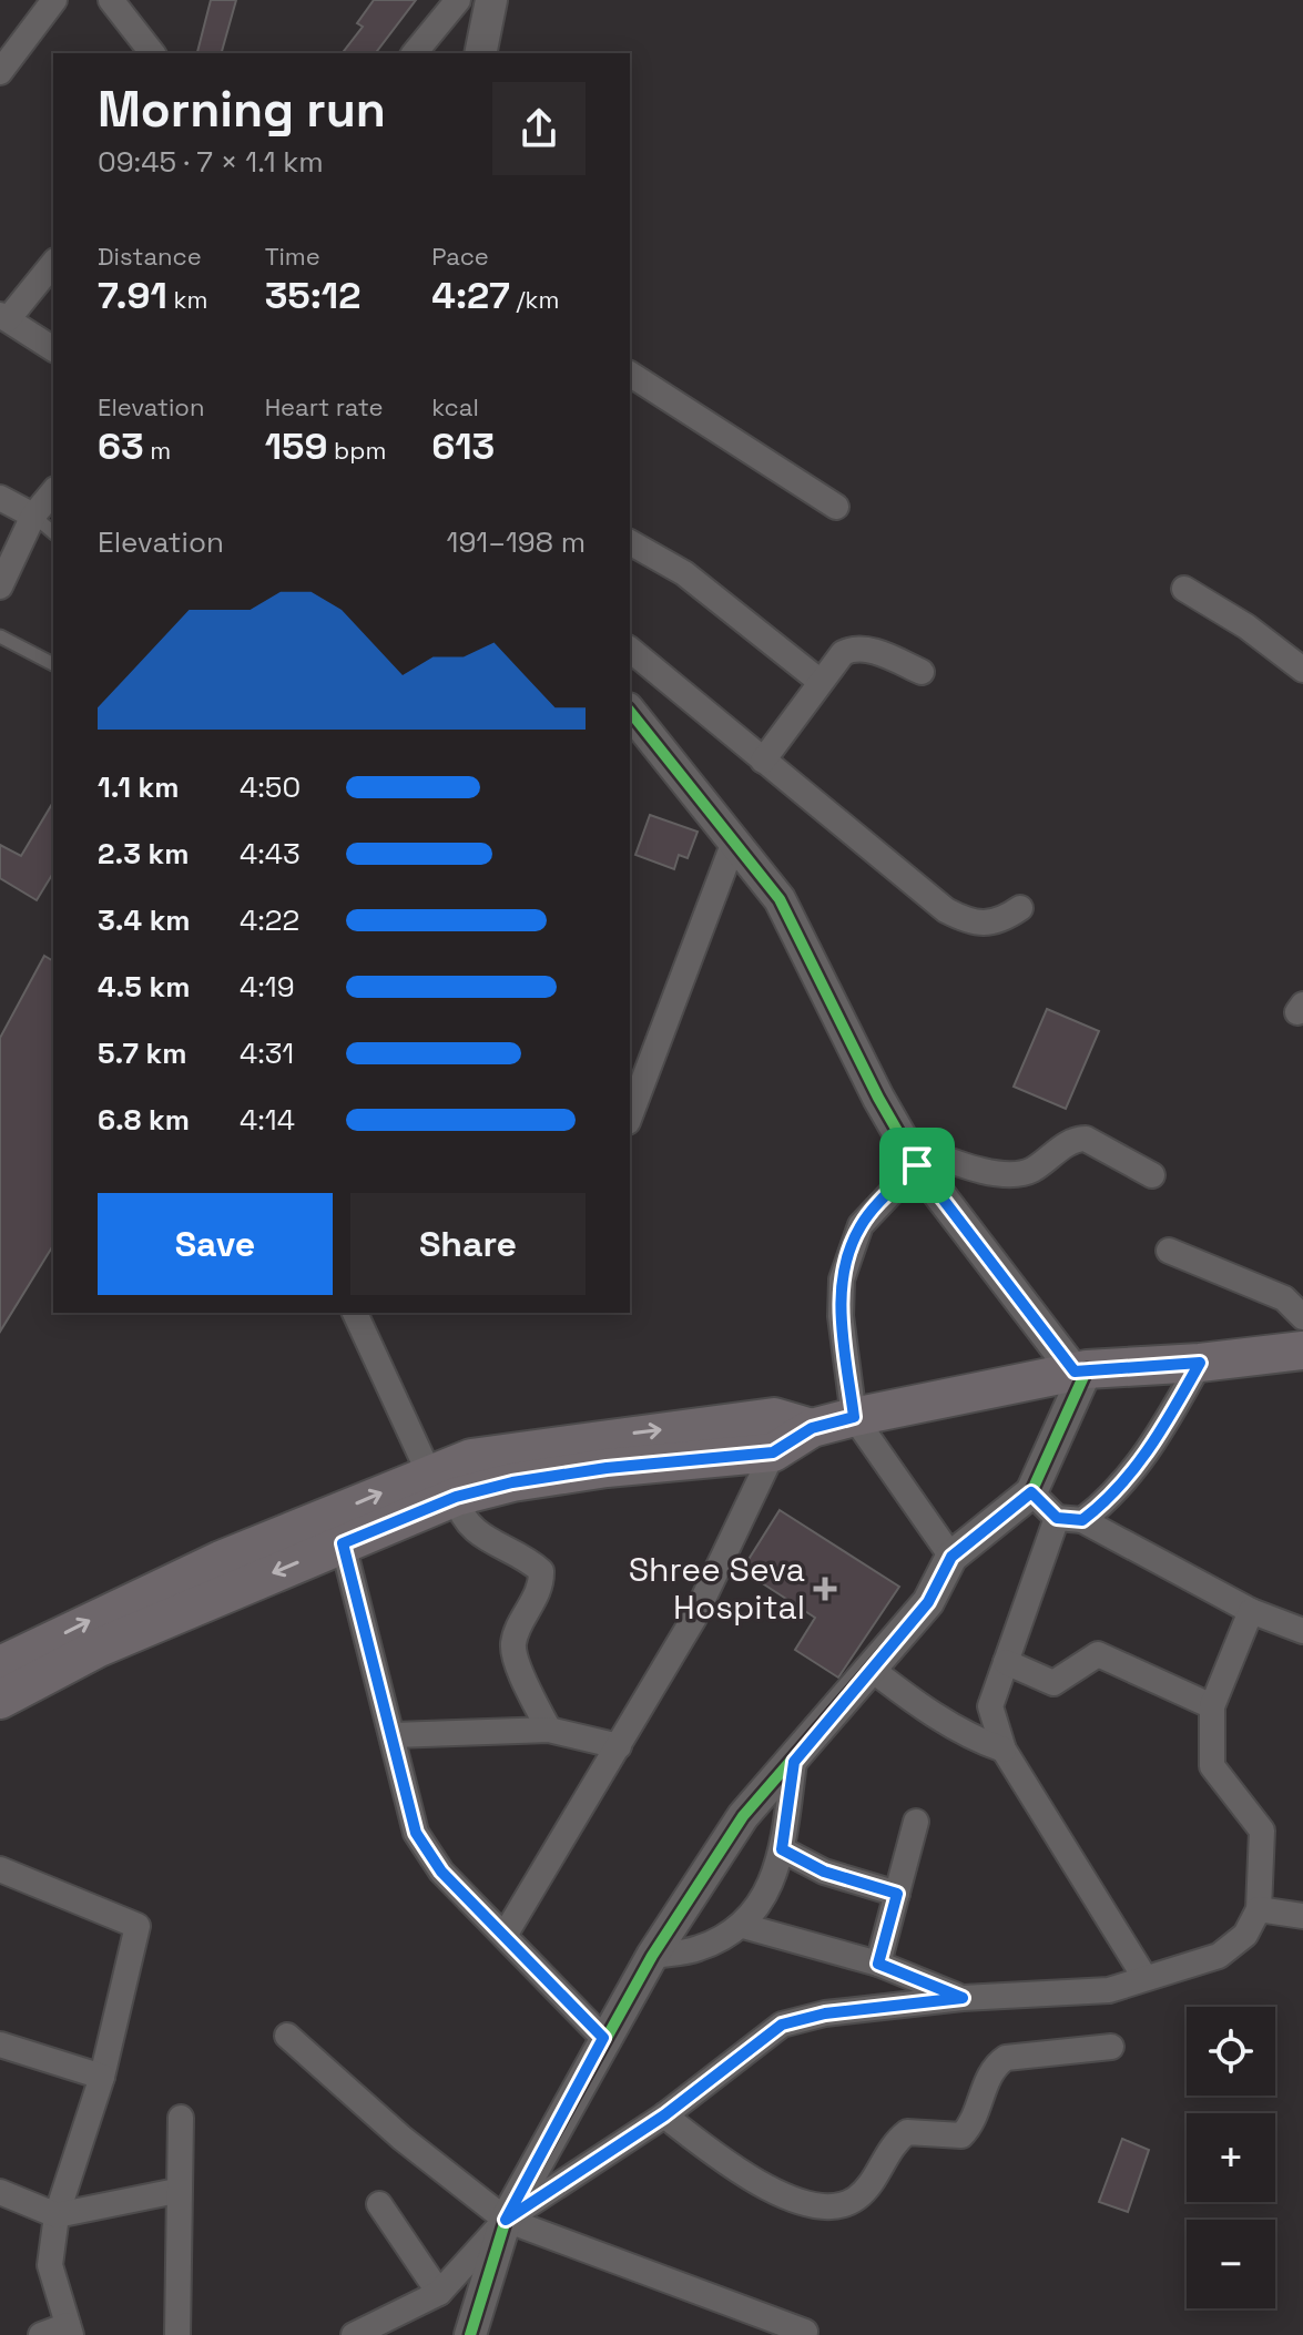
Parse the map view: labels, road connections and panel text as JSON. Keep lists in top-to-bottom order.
{
  "places": {
    "health": ["Shree Seva Hospital"]
  },
  "page": {
    "heading": ["Morning run", "09:45 · 7 × 1.1 km"],
    "stats": [
      ["Distance", "7.91 km"],
      ["Time", "35:12"],
      ["Pace", "4:27 /km"],
      ["Elevation", "63 m"],
      ["Heart rate", "159 bpm"],
      ["kcal", "613"]
    ],
    "chart": ["Elevation", "191–198 m"],
    "list": [
      {
        "name": "1.1 km",
        "note": "4:50"
      },
      {
        "name": "2.3 km",
        "note": "4:43"
      },
      {
        "name": "3.4 km",
        "note": "4:22"
      },
      {
        "name": "4.5 km",
        "note": "4:19"
      },
      {
        "name": "5.7 km",
        "note": "4:31"
      },
      {
        "name": "6.8 km",
        "note": "4:14"
      }
    ],
    "buttons": ["Save", "Share"],
    "map_buttons": ["+", "−"]
  }
}
